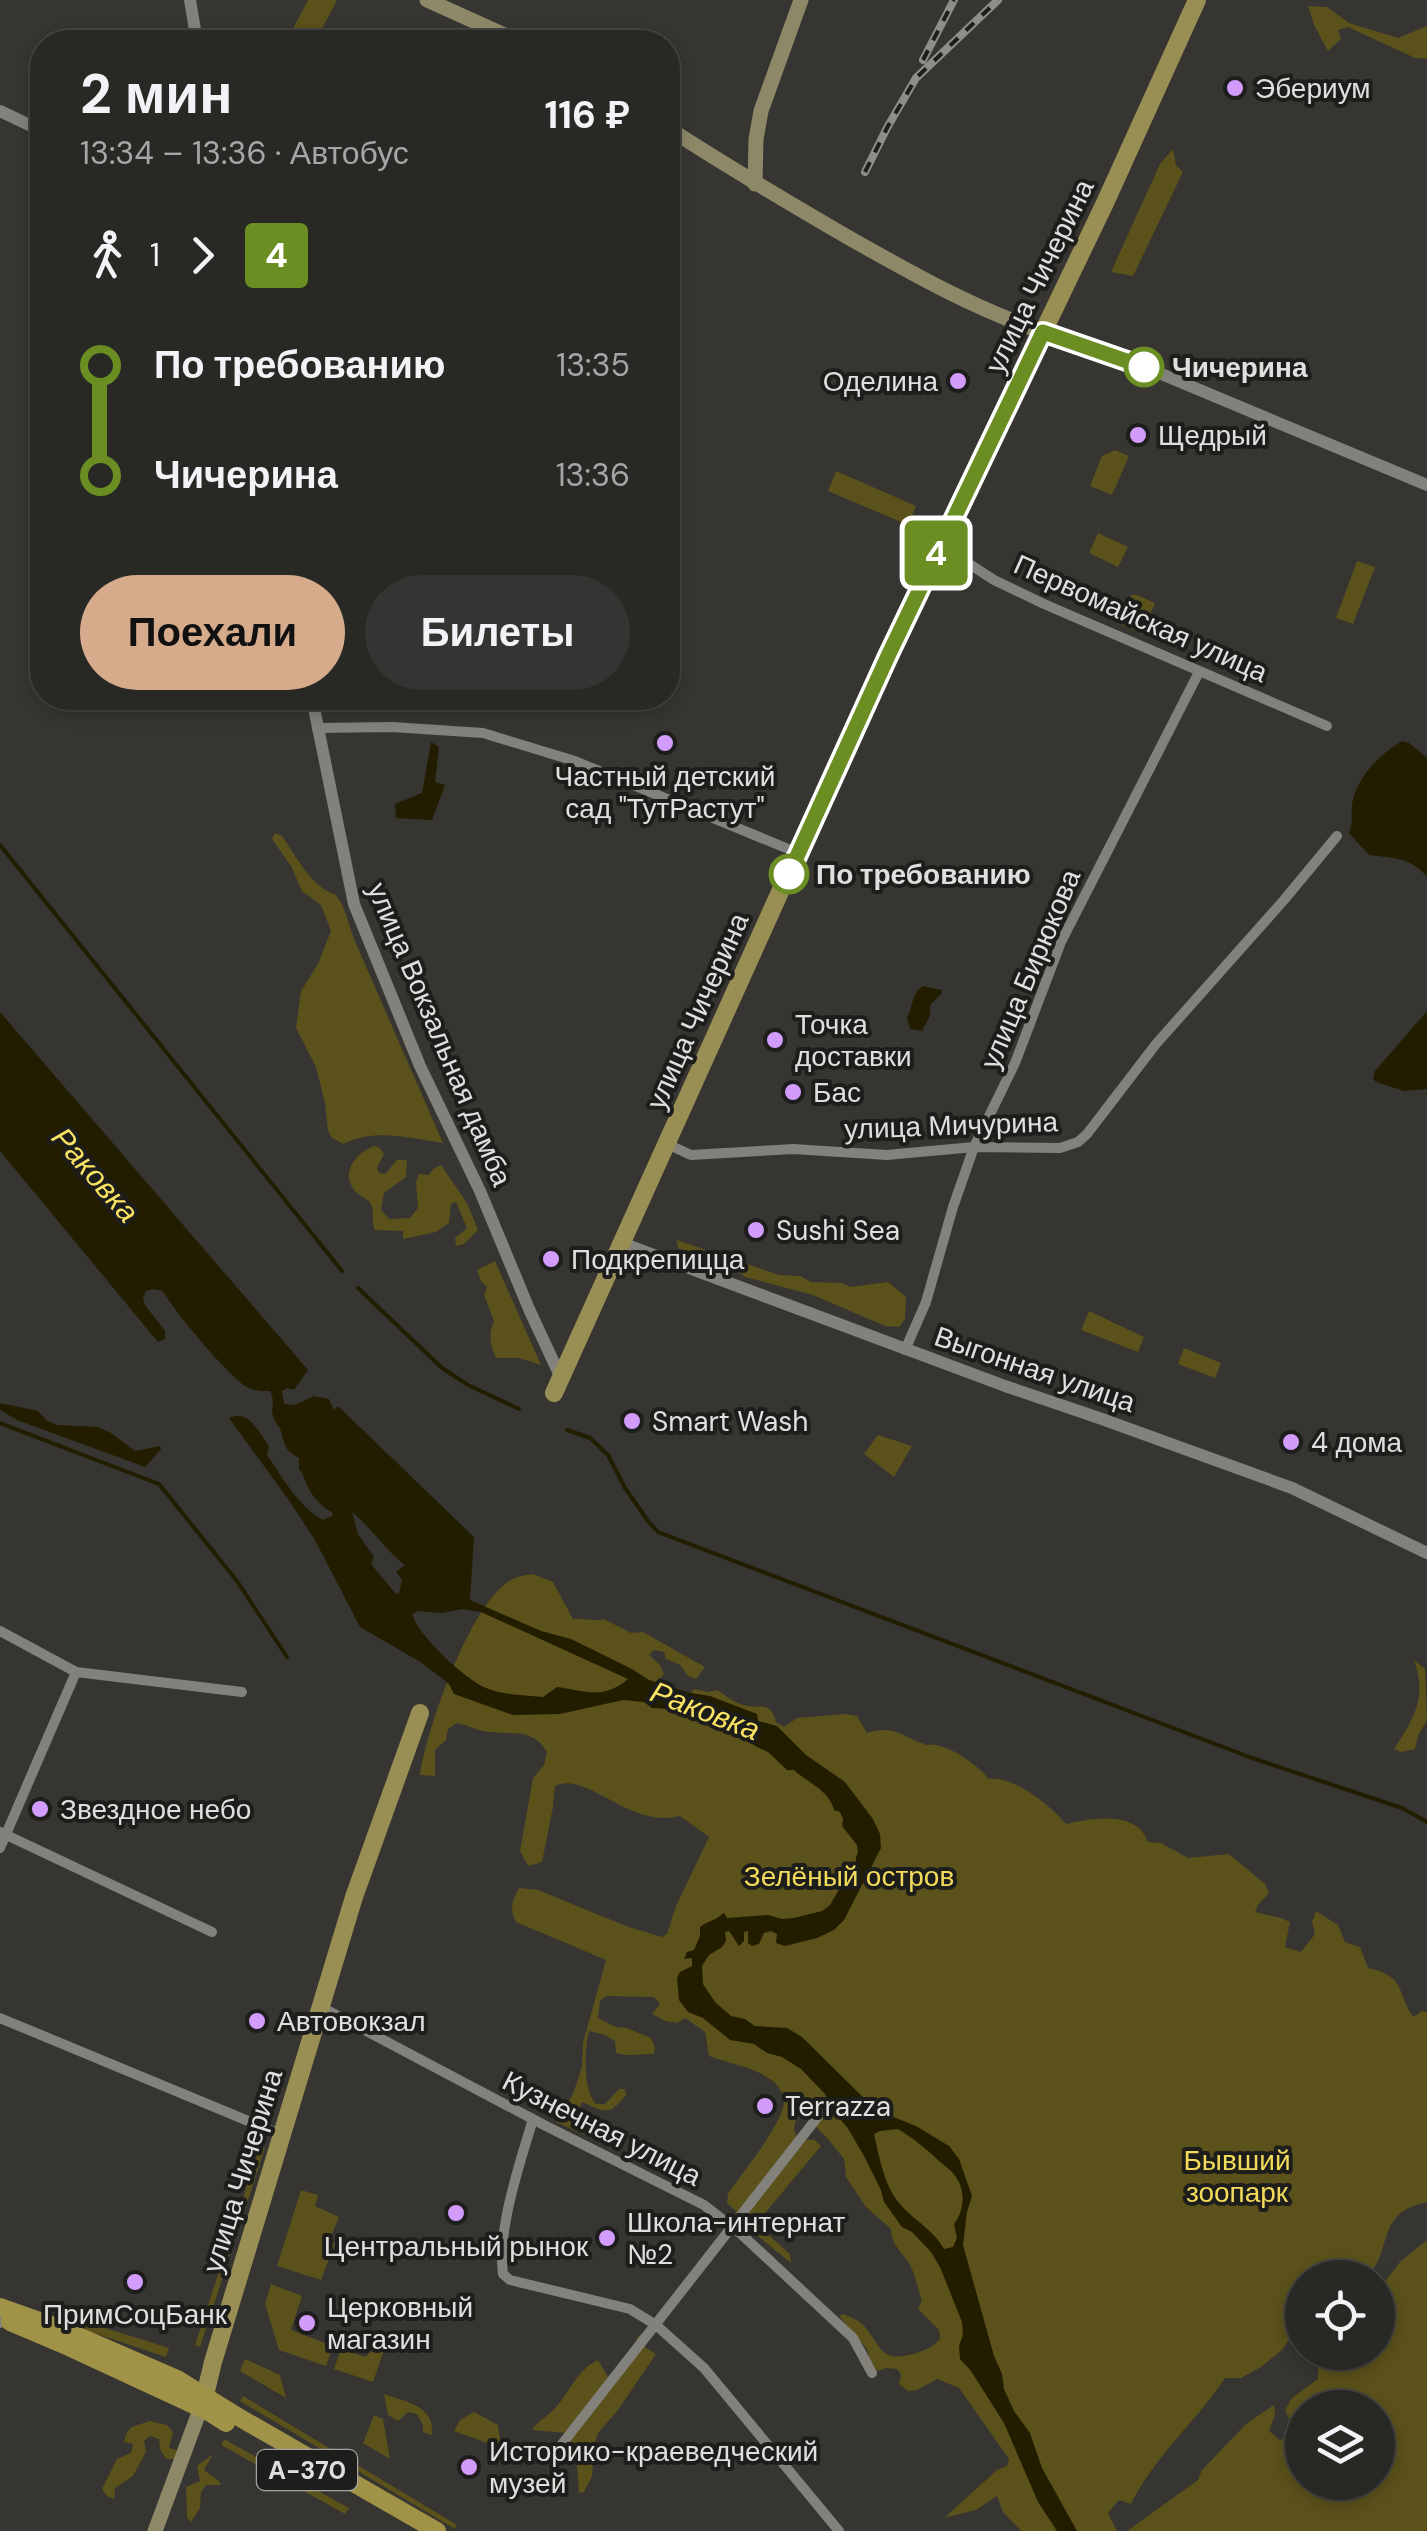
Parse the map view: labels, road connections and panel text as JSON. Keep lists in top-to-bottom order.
{
  "streets": {
    "highway": ["А-370"],
    "main road": ["улица Чичерина"],
    "street": [
      "Первомайская улица",
      "улица Бирюкова",
      "улица Вокзальная дамба",
      "улица Мичурина",
      "Выгонная улица",
      "Кузнечная улица"
    ]
  },
  "crossings": [
    ["улица Чичерина", "Первомайская улица"],
    ["улица Чичерина", "улица Вокзальная дамба"],
    ["улица Чичерина", "улица Мичурина"],
    ["улица Чичерина", "Выгонная улица"],
    ["улица Чичерина", "Кузнечная улица"],
    ["улица Чичерина", "А-370"],
    ["Первомайская улица", "улица Бирюкова"],
    ["улица Бирюкова", "улица Мичурина"],
    ["улица Бирюкова", "Выгонная улица"]
  ],
  "water": ["Раковка"],
  "parks": ["Зелёный остров", "Бывший зоопарк"],
  "places": [
    "Эбериум",
    "Чичерина",
    "Оделина",
    "Щедрый",
    "Частный детский сад \"ТутРастут\"",
    "По требованию",
    "Точка доставки",
    "Бас",
    "Sushi Sea",
    "Подкрепицца",
    "Smart Wash",
    "4 дома",
    "Звездное небо",
    "Автовокзал",
    "Terrazza",
    "Центральный рынок",
    "Школа-интернат №2",
    "ПримСоцБанк",
    "Церковный магазин",
    "Историко-краеведческий музей"
  ],
  "lines": ["bus line 4"],
  "page": {
    "on_map": "4",
    "heading": ["2 мин", "13:34 – 13:36 · Автобус", "116 ₽"],
    "legs": ["1", "4"],
    "list": [
      {
        "name": "По требованию",
        "value": "13:35"
      },
      {
        "name": "Чичерина",
        "value": "13:36"
      }
    ],
    "buttons": ["Поехали", "Билеты"]
  }
}
